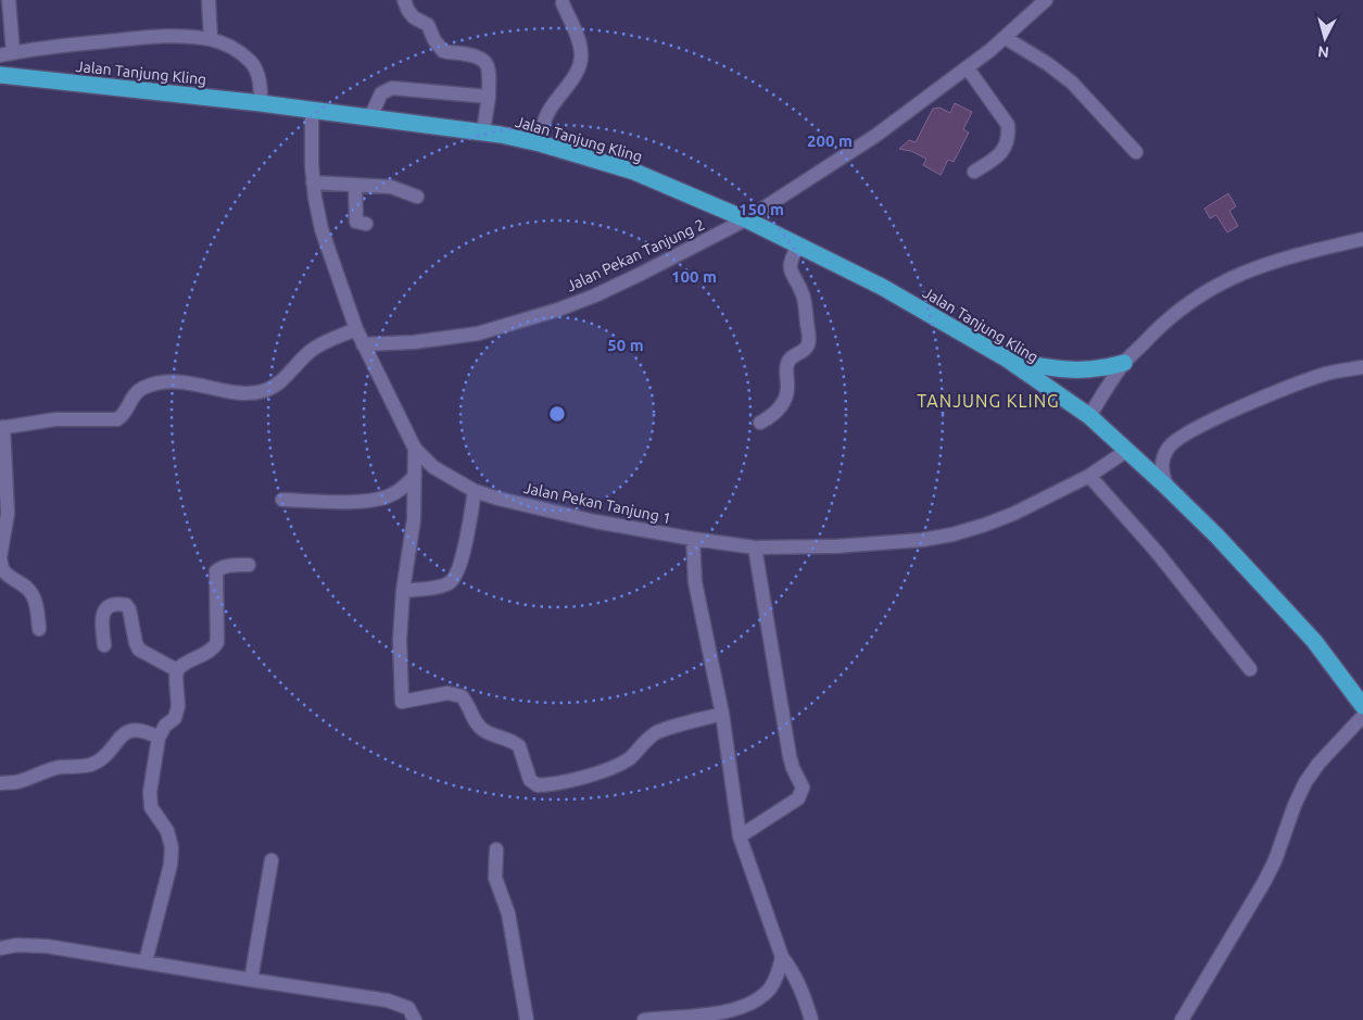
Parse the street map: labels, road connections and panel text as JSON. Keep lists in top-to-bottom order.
{
  "streets": {
    "highway": ["Jalan Tanjung Kling"],
    "street": ["Jalan Pekan Tanjung 2", "Jalan Pekan Tanjung 1"]
  },
  "crossings": [
    ["Jalan Tanjung Kling", "Jalan Pekan Tanjung 2"],
    ["Jalan Tanjung Kling", "Jalan Pekan Tanjung 1"],
    ["Jalan Pekan Tanjung 2", "Jalan Pekan Tanjung 1"]
  ],
  "districts": ["TANJUNG KLING"],
  "north": "bottom",
  "rings": [
    "200 m",
    "150 m",
    "100 m",
    "50 m"
  ]
}
